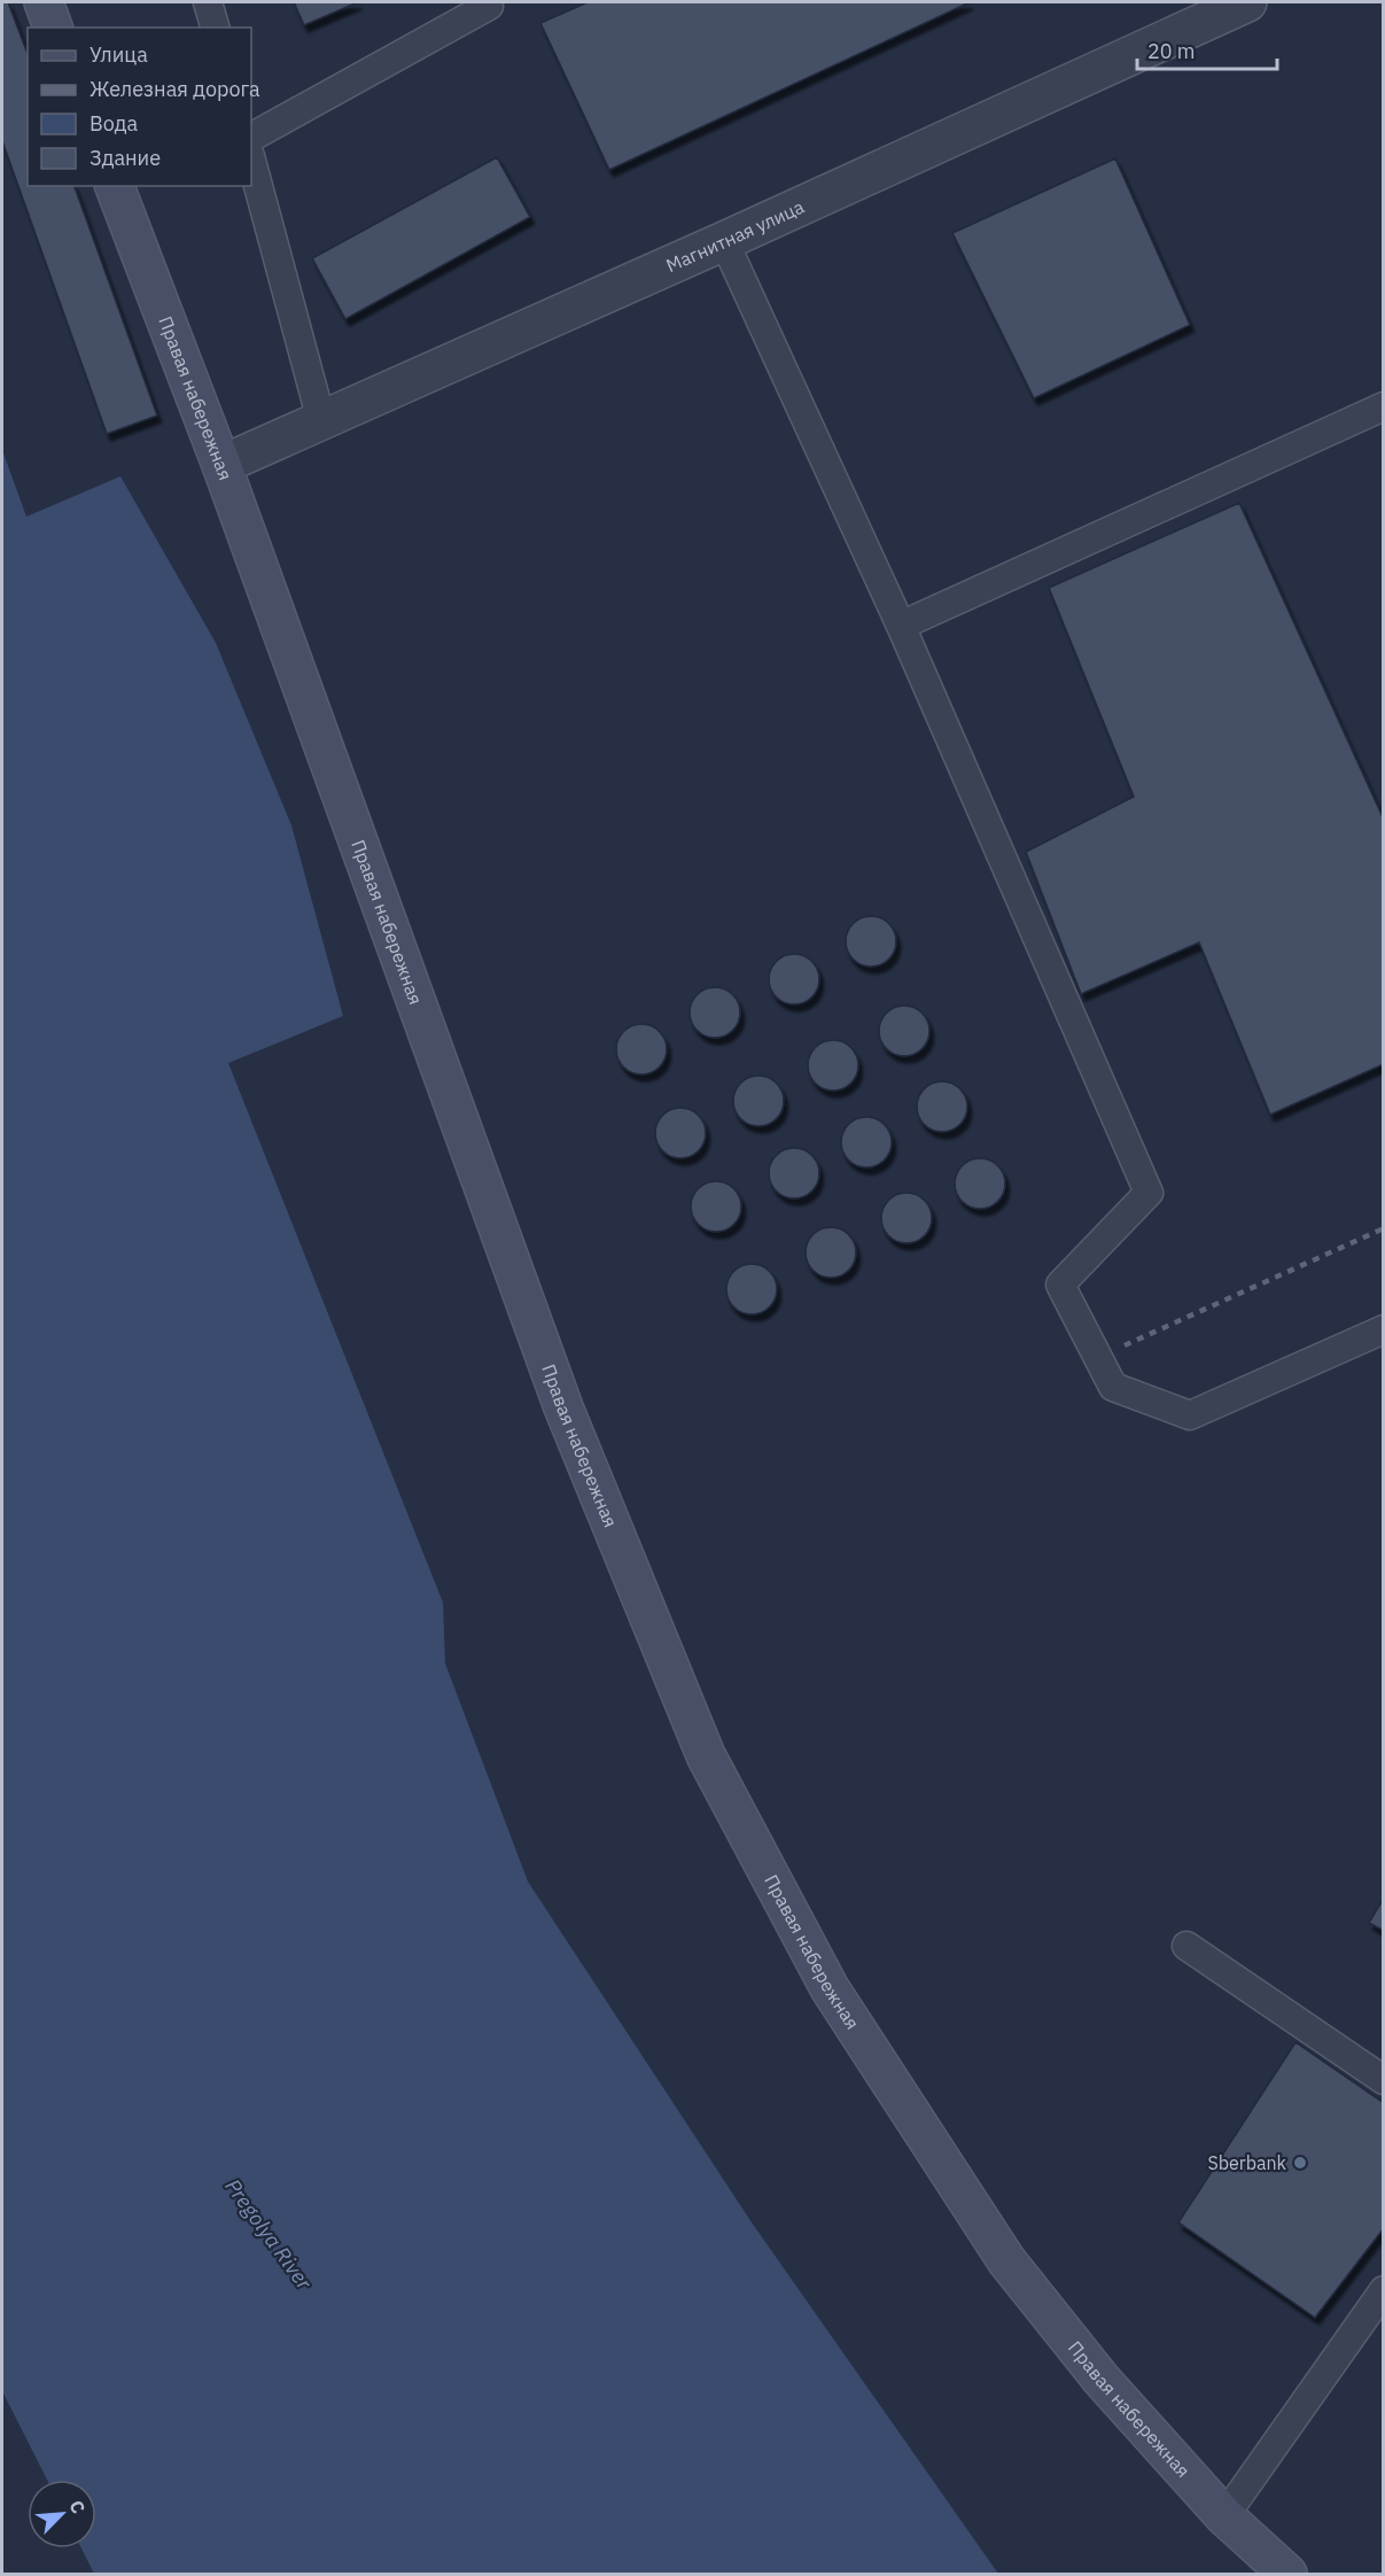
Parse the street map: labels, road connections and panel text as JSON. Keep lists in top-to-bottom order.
{
  "streets": {
    "main road": ["Правая набережная"],
    "street": ["Магнитная улица"]
  },
  "crossings": [
    ["Магнитная улица", "Правая набережная"]
  ],
  "water": ["Pregolya River"],
  "places": ["Sberbank"],
  "legend": [
    "Улица",
    "Железная дорога",
    "Вода",
    "Здание"
  ],
  "scale_bar": "20 m",
  "north": "top right"
}
